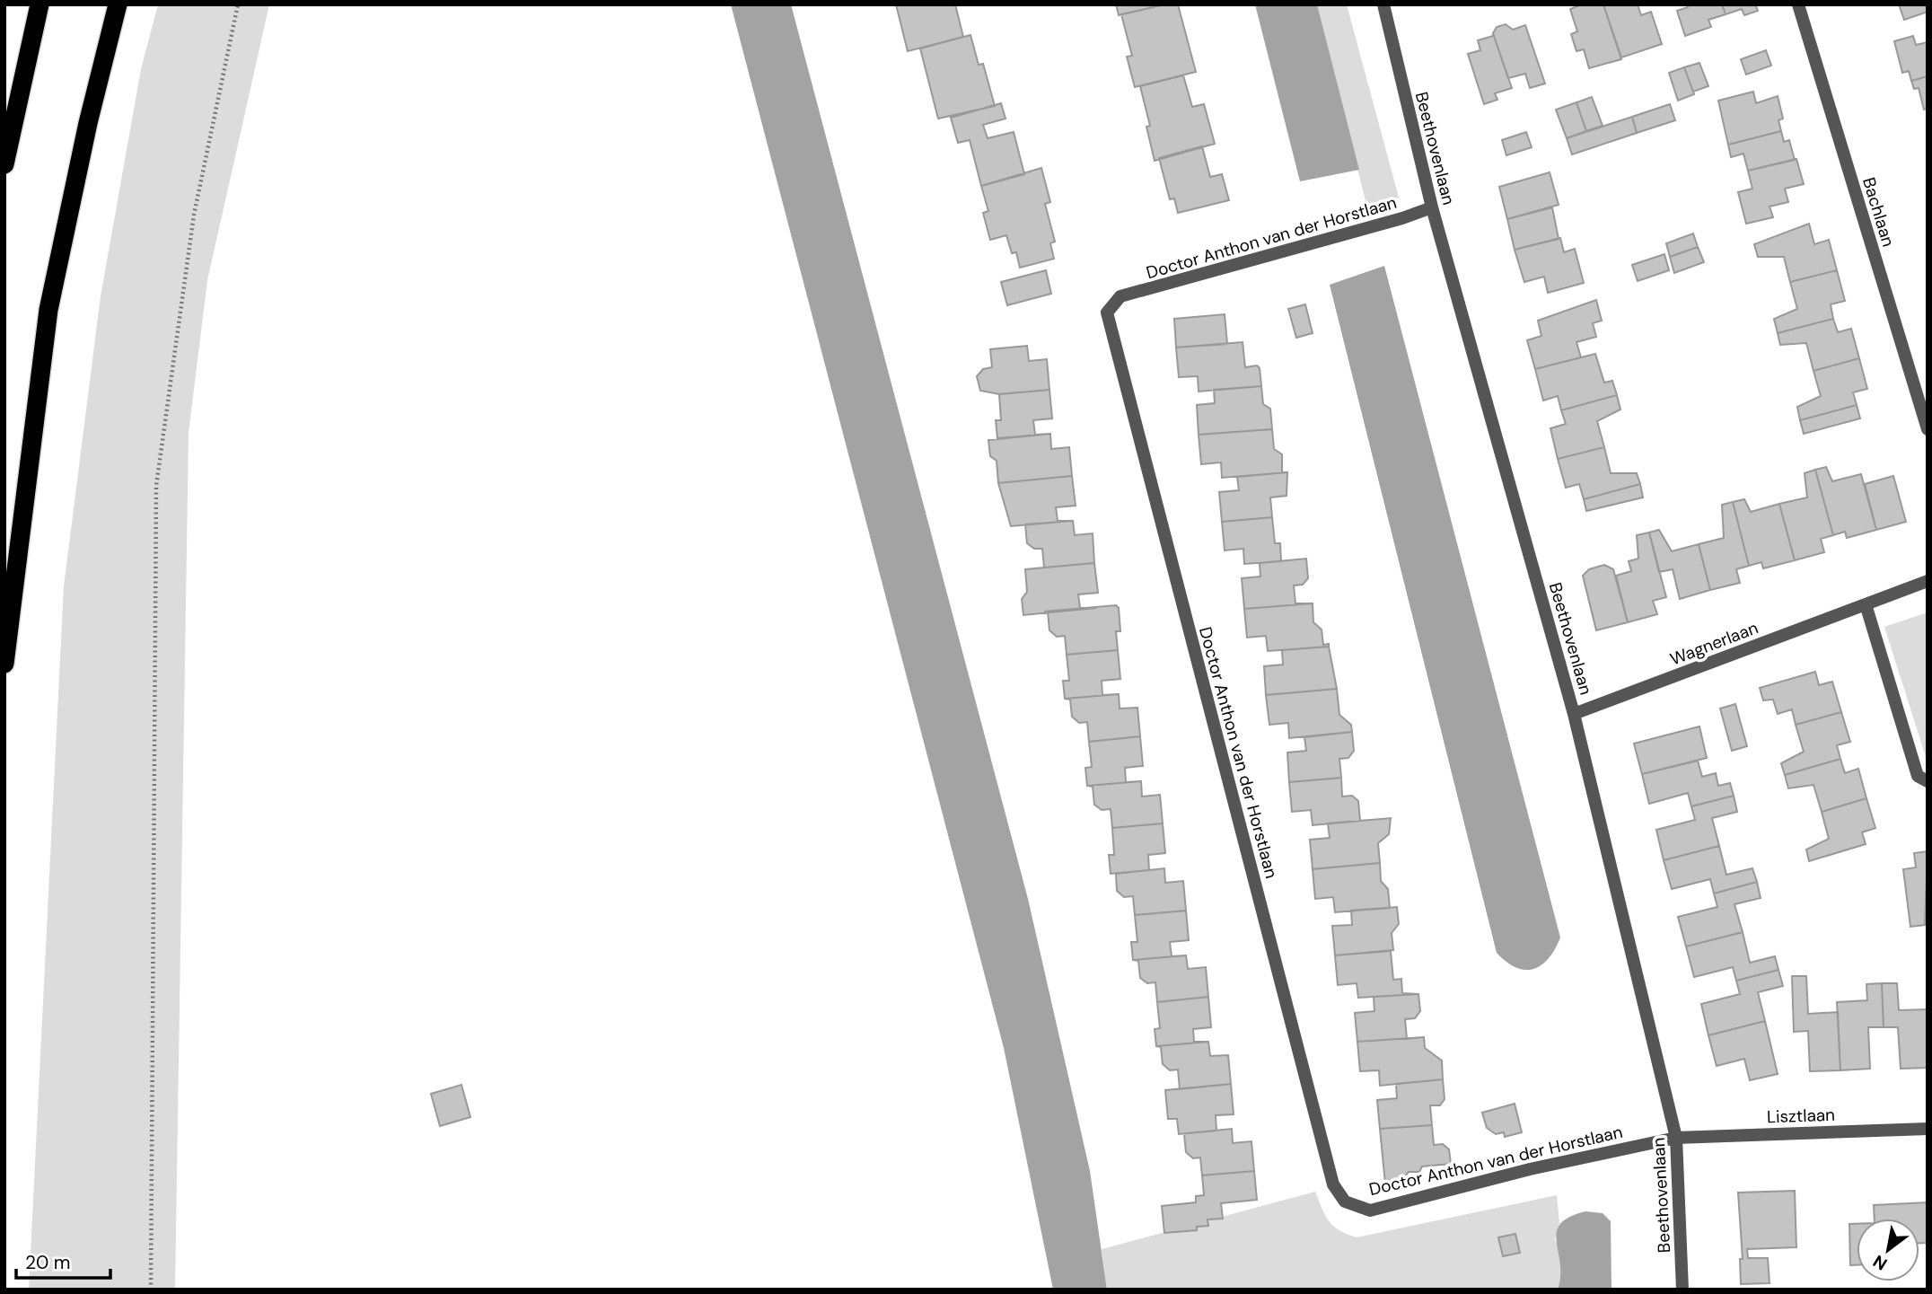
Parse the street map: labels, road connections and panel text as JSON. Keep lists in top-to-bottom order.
{
  "streets": {
    "street": [
      "Beethovenlaan",
      "Bachlaan",
      "Doctor Anthon van der Horstlaan",
      "Wagnerlaan",
      "Lisztlaan"
    ]
  },
  "crossings": [
    ["Beethovenlaan", "Doctor Anthon van der Horstlaan"],
    ["Beethovenlaan", "Wagnerlaan"],
    ["Beethovenlaan", "Lisztlaan"],
    ["Doctor Anthon van der Horstlaan", "Lisztlaan"]
  ],
  "scale_bar": "20 m",
  "north": "bottom left"
}
